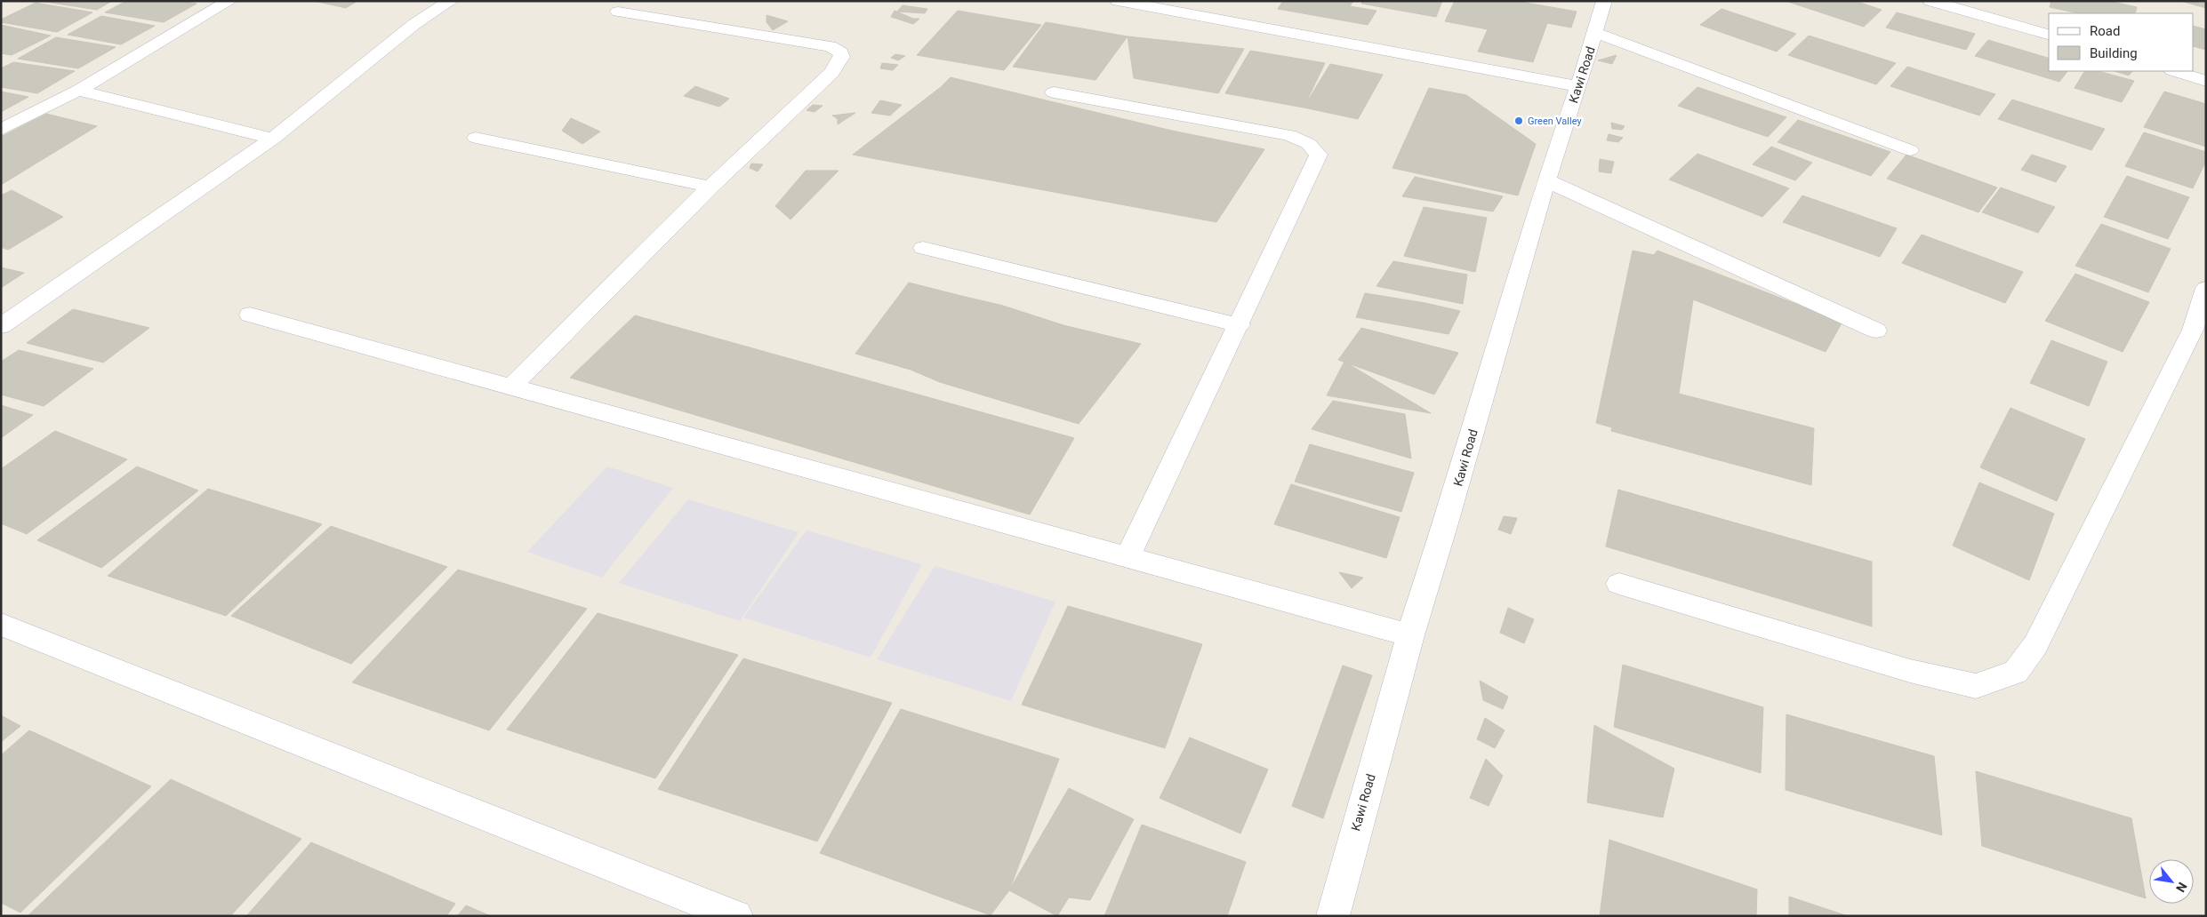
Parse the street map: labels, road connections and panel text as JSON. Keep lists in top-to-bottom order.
{
  "streets": {
    "street": ["Kawi Road"]
  },
  "places": ["Green Valley"],
  "legend": ["Road", "Building"],
  "north": "bottom right"
}
